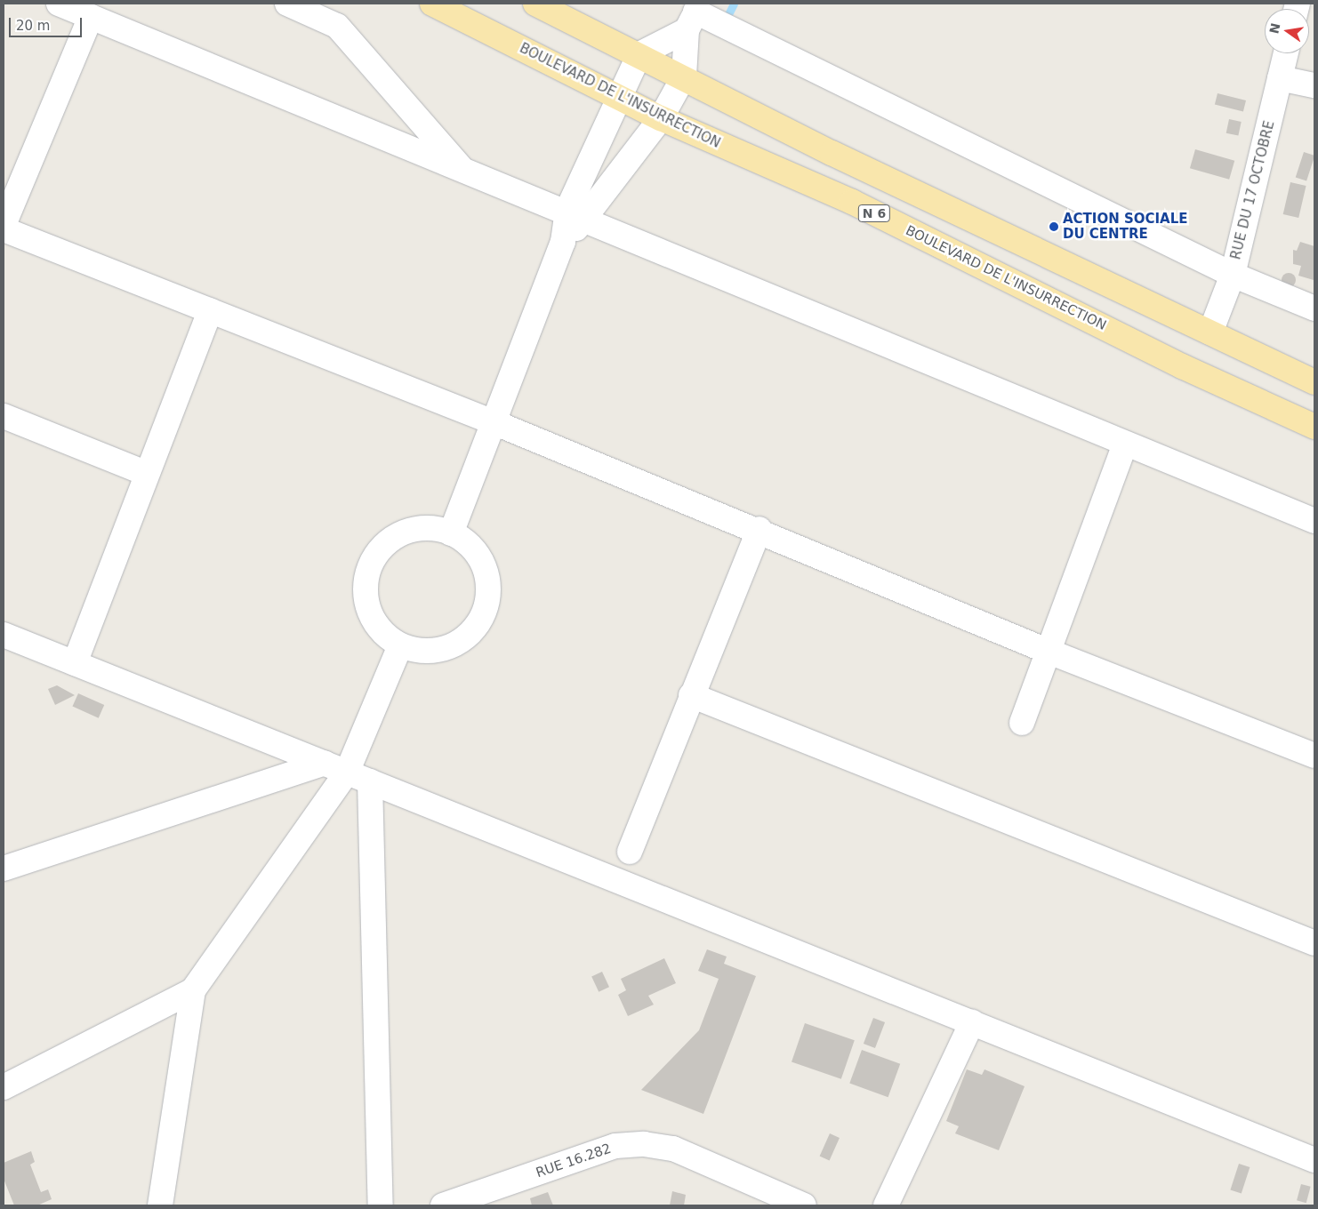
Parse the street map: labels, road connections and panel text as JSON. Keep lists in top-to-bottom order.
{
  "streets": {
    "main road": ["BOULEVARD DE L'INSURRECTION", "N 6"],
    "street": ["RUE DU 17 OCTOBRE", "RUE 16.282"]
  },
  "crossings": [
    ["RUE DU 17 OCTOBRE", "N 6"]
  ],
  "places": ["ACTION SOCIALE DU CENTRE"],
  "scale_bar": "20 m",
  "north": "left"
}
